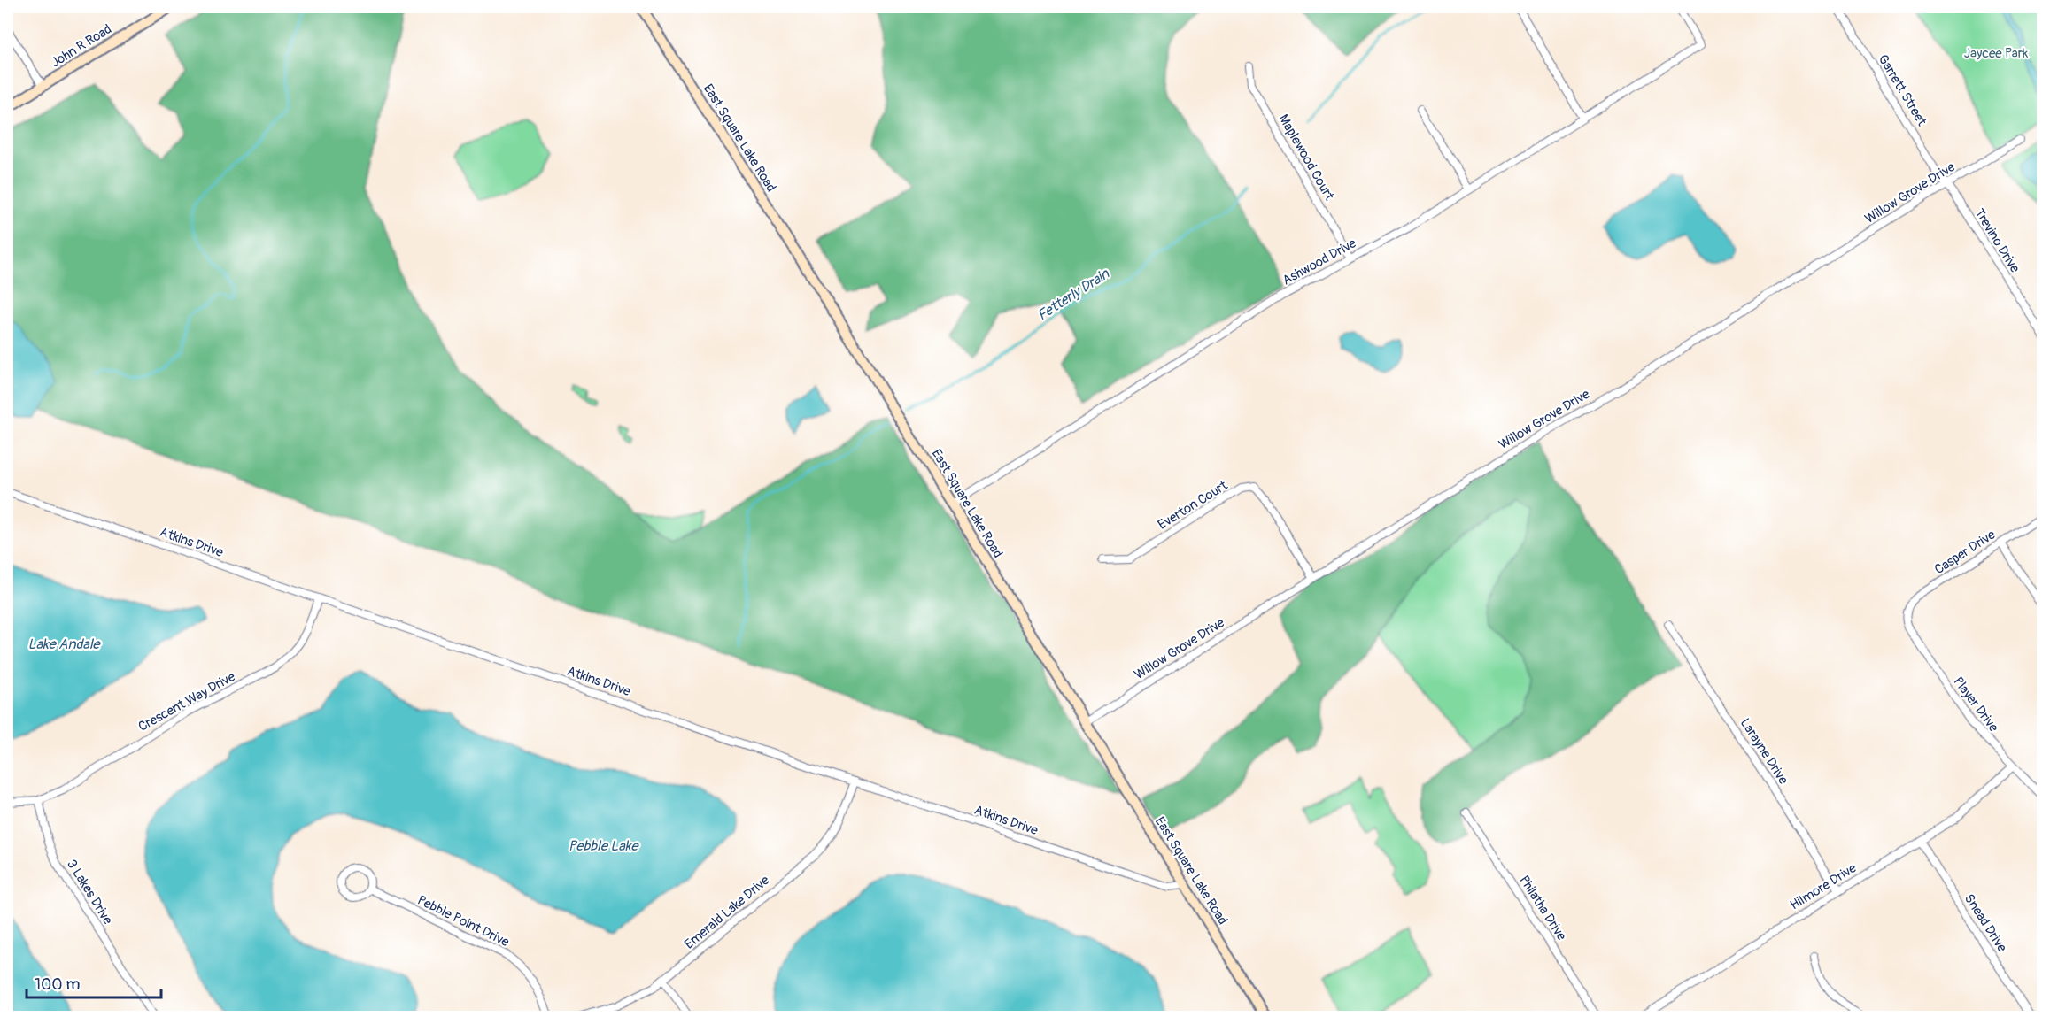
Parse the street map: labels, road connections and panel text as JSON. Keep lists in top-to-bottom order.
{
  "streets": {
    "main road": ["John R Road", "East Square Lake Road"],
    "street": [
      "Garrett Street",
      "Maplewood Court",
      "Willow Grove Drive",
      "Trevino Drive",
      "Ashwood Drive",
      "Everton Court",
      "Atkins Drive",
      "Casper Drive",
      "Crescent Way Drive",
      "Player Drive",
      "Larayne Drive",
      "Hilmore Drive",
      "3 Lakes Drive",
      "Philatha Drive",
      "Emerald Lake Drive",
      "Pebble Point Drive",
      "Snead Drive"
    ]
  },
  "crossings": [
    ["Garrett Street", "Willow Grove Drive"],
    ["Garrett Street", "Trevino Drive"],
    ["East Square Lake Road", "Willow Grove Drive"],
    ["East Square Lake Road", "Ashwood Drive"],
    ["East Square Lake Road", "Atkins Drive"],
    ["Maplewood Court", "Ashwood Drive"],
    ["Willow Grove Drive", "Trevino Drive"],
    ["Willow Grove Drive", "Everton Court"],
    ["Atkins Drive", "Crescent Way Drive"],
    ["Atkins Drive", "Emerald Lake Drive"],
    ["Casper Drive", "Player Drive"],
    ["Crescent Way Drive", "3 Lakes Drive"],
    ["Player Drive", "Hilmore Drive"],
    ["Larayne Drive", "Hilmore Drive"],
    ["Hilmore Drive", "Snead Drive"]
  ],
  "water": ["Fetterly Drain", "Lake Andale", "Pebble Lake"],
  "parks": ["Jaycee Park"],
  "scale_bar": "100 m"
}
